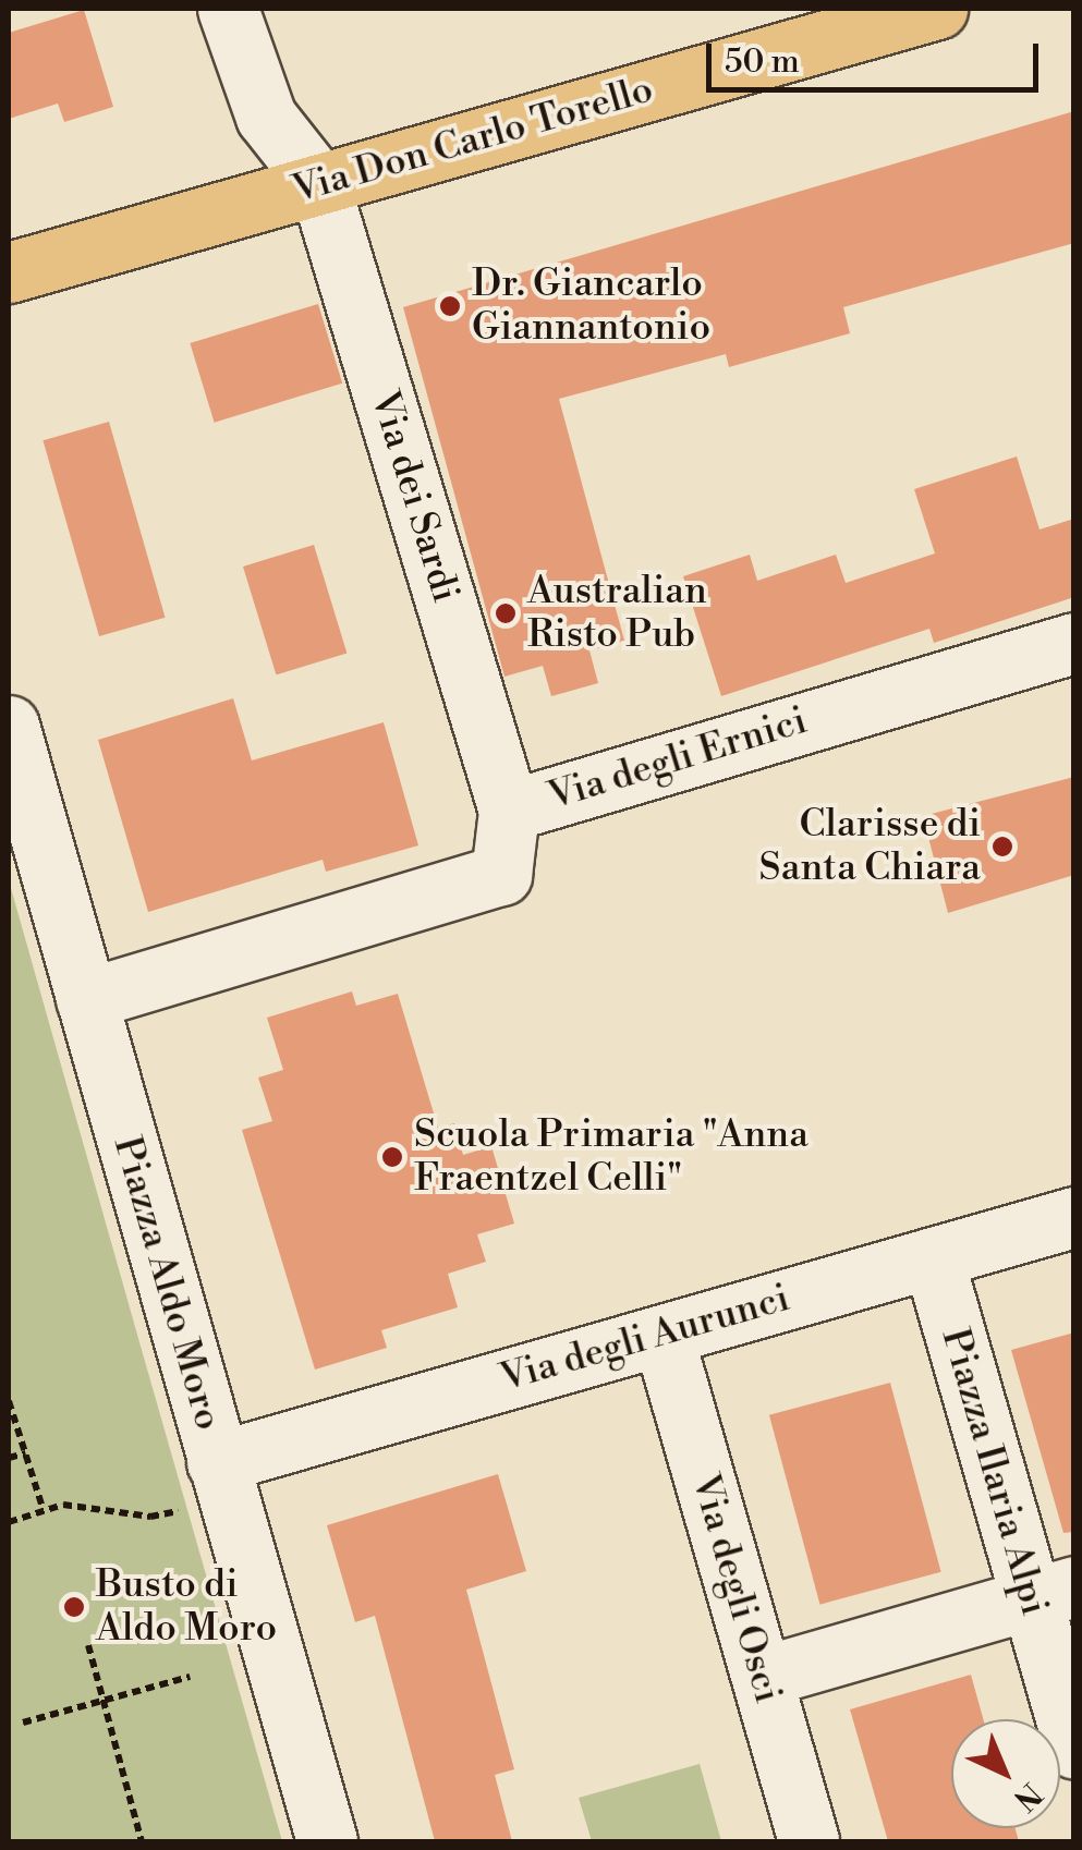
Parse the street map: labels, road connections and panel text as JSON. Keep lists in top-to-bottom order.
{
  "streets": {
    "main road": ["Via Don Carlo Torello"],
    "street": [
      "Via dei Sardi",
      "Via degli Ernici",
      "Piazza Aldo Moro",
      "Via degli Aurunci",
      "Piazza Ilaria Alpi",
      "Via degli Osci"
    ]
  },
  "crossings": [
    ["Via Don Carlo Torello", "Via dei Sardi"],
    ["Via dei Sardi", "Via degli Ernici"],
    ["Via degli Ernici", "Piazza Aldo Moro"],
    ["Piazza Aldo Moro", "Via degli Aurunci"],
    ["Via degli Aurunci", "Piazza Ilaria Alpi"],
    ["Via degli Aurunci", "Via degli Osci"]
  ],
  "places": [
    "Dr. Giancarlo Giannantonio",
    "Australian Risto Pub",
    "Clarisse di Santa Chiara",
    "Scuola Primaria \"Anna Fraentzel Celli\"",
    "Busto di Aldo Moro"
  ],
  "scale_bar": "50 m",
  "north": "bottom right"
}
